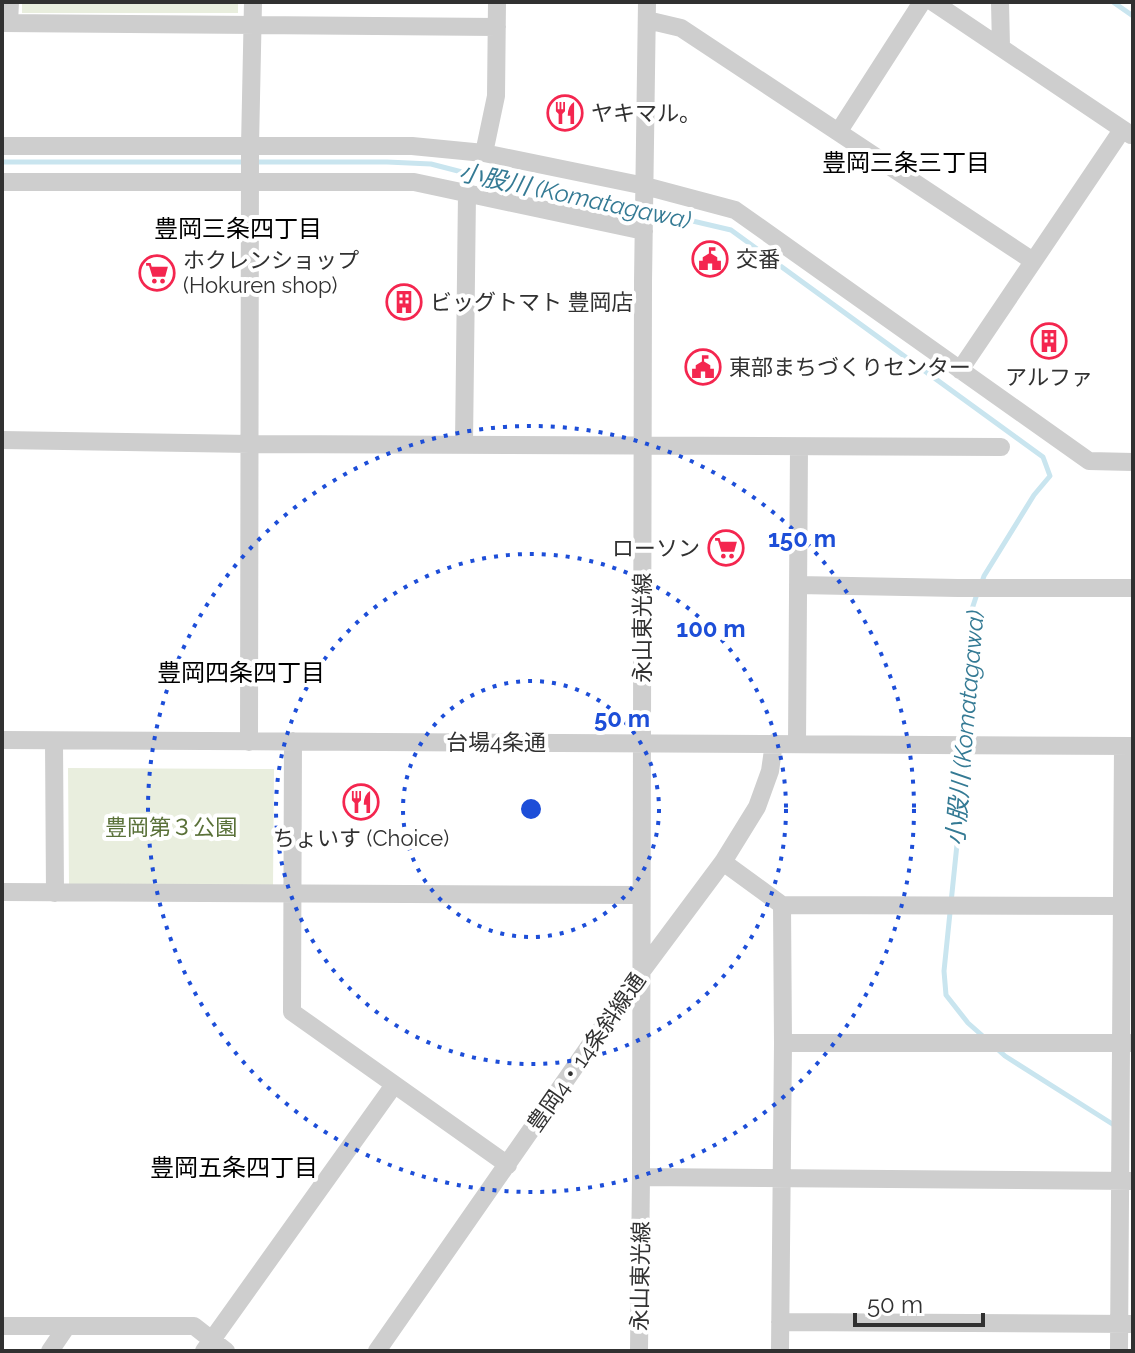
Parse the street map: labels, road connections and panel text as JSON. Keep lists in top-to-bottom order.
{
  "streets": {
    "street": ["永山東光線", "台場4条通", "豊岡4・14条斜線通"]
  },
  "crossings": [
    ["永山東光線", "台場4条通"],
    ["永山東光線", "豊岡4・14条斜線通"],
    ["台場4条通", "豊岡4・14条斜線通"]
  ],
  "districts": [
    "豊岡三条三丁目",
    "豊岡三条四丁目",
    "豊岡四条四丁目",
    "豊岡五条四丁目"
  ],
  "water": ["小股川 (Komatagawa)"],
  "parks": ["豊岡第３公園"],
  "places": {
    "restaurant": ["ヤキマル。", "ちょいす (Choice)"],
    "public building": ["交番", "東部まちづくりセンター"],
    "supermarket": ["ホクレンショップ (Hokuren shop)", "ローソン"],
    "building": ["ビッグトマト 豊岡店", "アルファ"]
  },
  "scale_bar": "50 m",
  "rings": ["150 m", "100 m", "50 m"]
}
